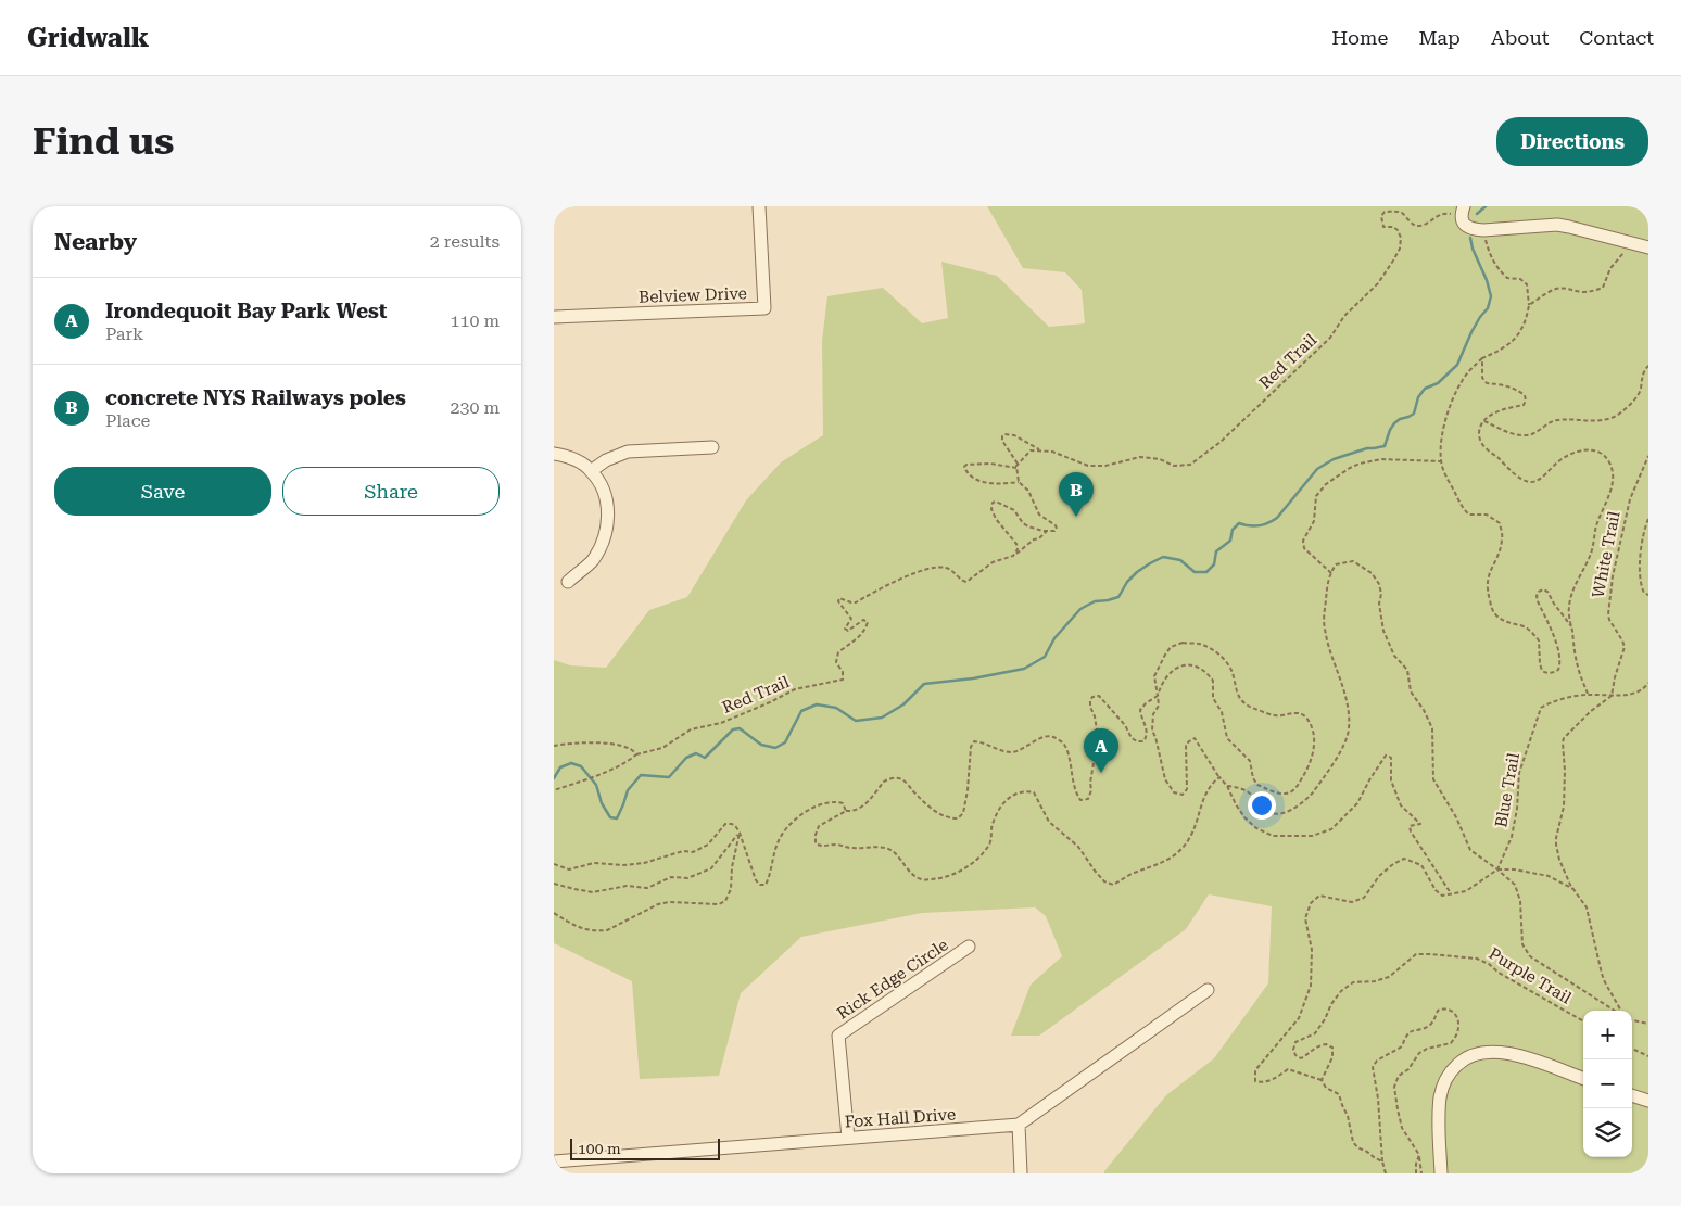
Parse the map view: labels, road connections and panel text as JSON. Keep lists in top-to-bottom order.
{
  "streets": {
    "street": ["Belview Drive", "Rick Edge Circle", "Fox Hall Drive"],
    "path": [
      "Red Trail",
      "White Trail",
      "Blue Trail",
      "Purple Trail"
    ]
  },
  "crossings": [
    ["Blue Trail", "Purple Trail"],
    ["Rick Edge Circle", "Fox Hall Drive"]
  ],
  "scale_bar": "100 m",
  "page": {
    "header": "Gridwalk",
    "nav": [
      "Home",
      "Map",
      "About",
      "Contact"
    ],
    "buttons": [
      "Directions",
      ["Save", "Share"]
    ],
    "title": "Find us",
    "heading": ["Nearby", "2 results"],
    "list": [
      {
        "mark": "A",
        "name": "Irondequoit Bay Park West",
        "note": "Park",
        "value": "110 m"
      },
      {
        "mark": "B",
        "name": "concrete NYS Railways poles",
        "note": "Place",
        "value": "230 m"
      }
    ],
    "pins": ["B", "A"],
    "map_buttons": ["+", "−"],
    "scale": "100 m"
  }
}
